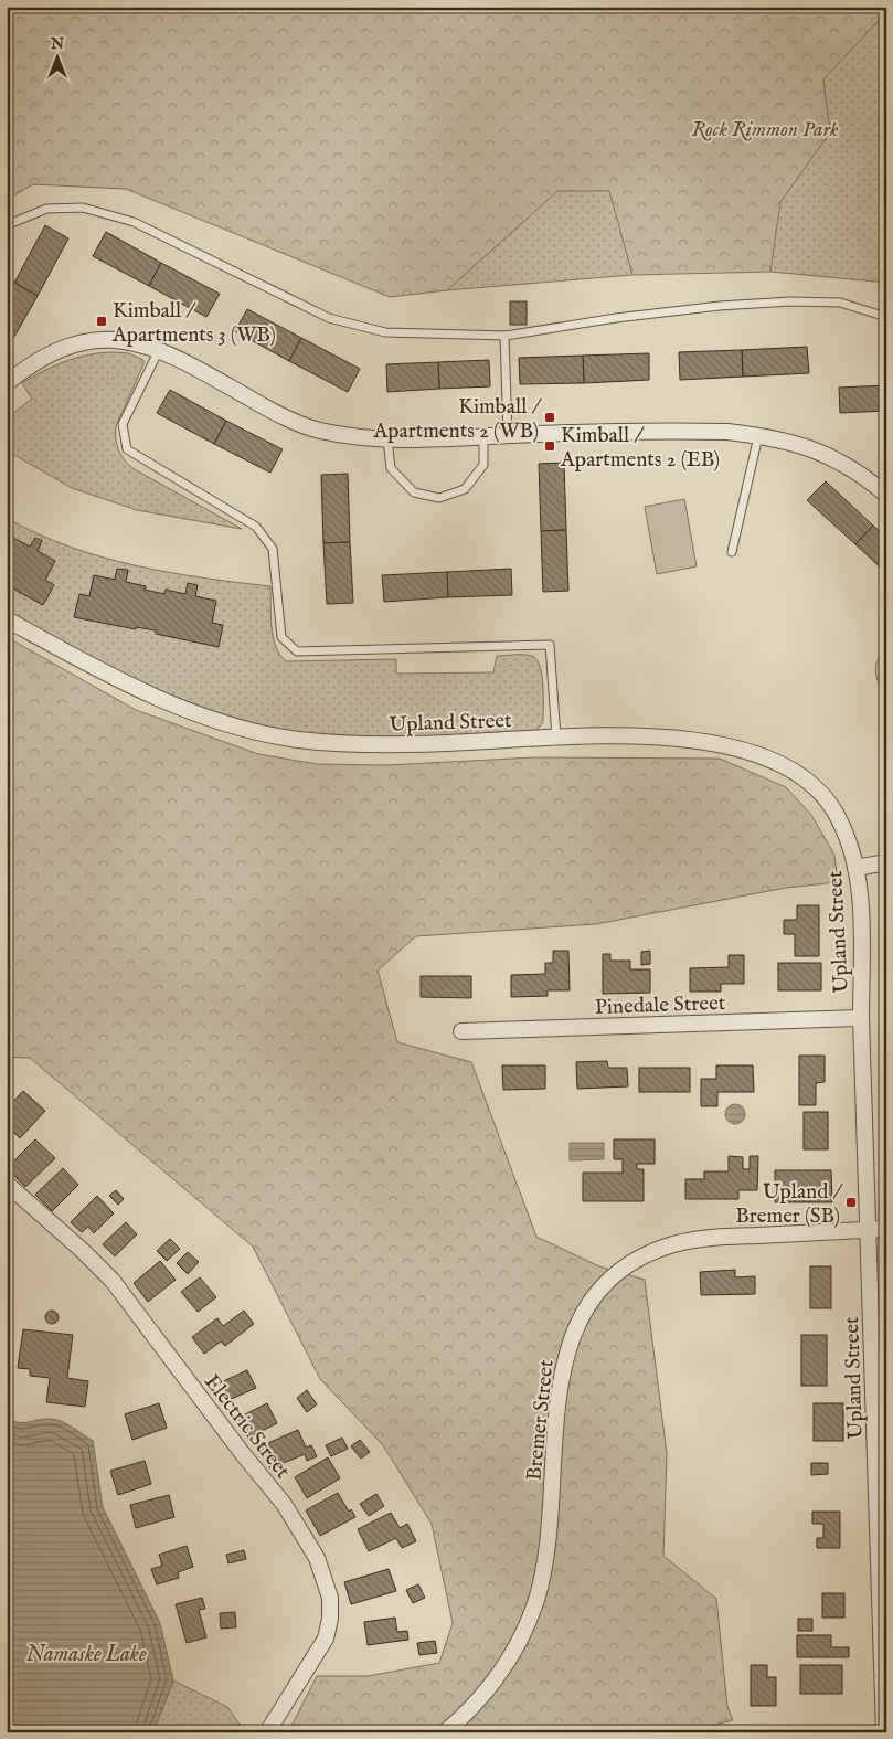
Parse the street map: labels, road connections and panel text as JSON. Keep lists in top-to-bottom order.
{
  "streets": {
    "street": [
      "Upland Street",
      "Pinedale Street",
      "Bremer Street",
      "Electric Street"
    ]
  },
  "crossings": [
    ["Upland Street", "Pinedale Street"],
    ["Upland Street", "Bremer Street"]
  ],
  "water": ["Namaske Lake"],
  "parks": ["Rock Rimmon Park"],
  "places": {
    "transit": [
      "Kimball / Apartments 3 (WB)",
      "Kimball / Apartments 2 (WB)",
      "Kimball / Apartments 2 (EB)",
      "Upland / Bremer (SB)"
    ]
  },
  "north": "top"
}
